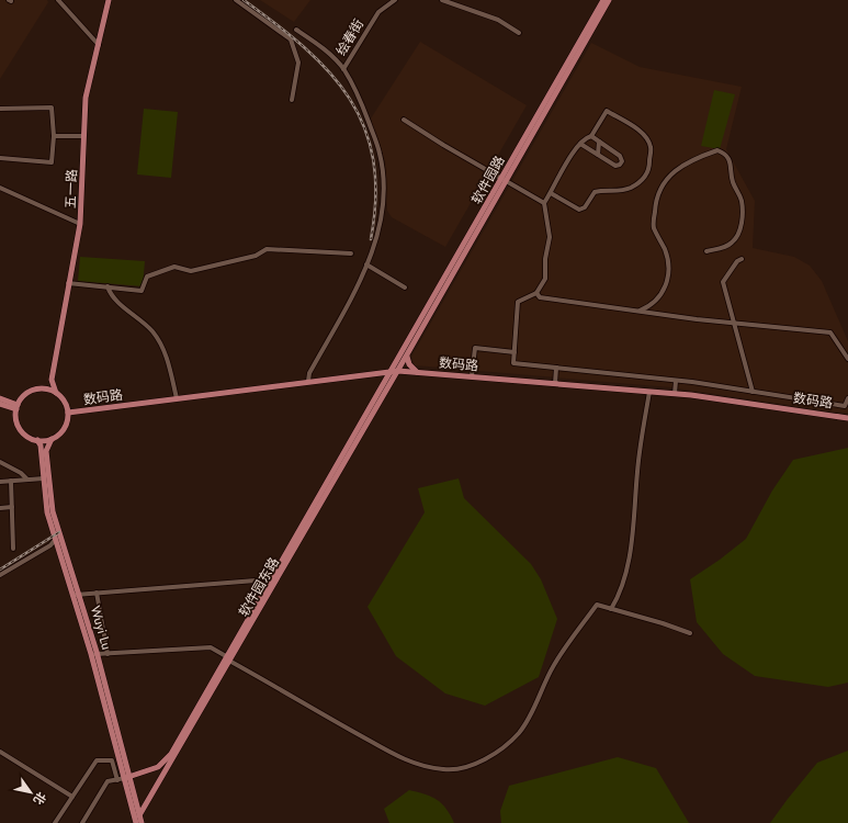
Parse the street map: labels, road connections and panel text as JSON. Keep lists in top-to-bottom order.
{
  "streets": {
    "main road": [
      "软件园路",
      "五一路",
      "数码路",
      "软件园东路",
      "Wuyi Lu"
    ],
    "street": ["绘春街"]
  },
  "crossings": [
    ["软件园路", "数码路"],
    ["软件园路", "软件园东路"],
    ["数码路", "软件园东路"],
    ["数码路", "Wuyi Lu"],
    ["软件园东路", "Wuyi Lu"]
  ],
  "north": "bottom right"
}
